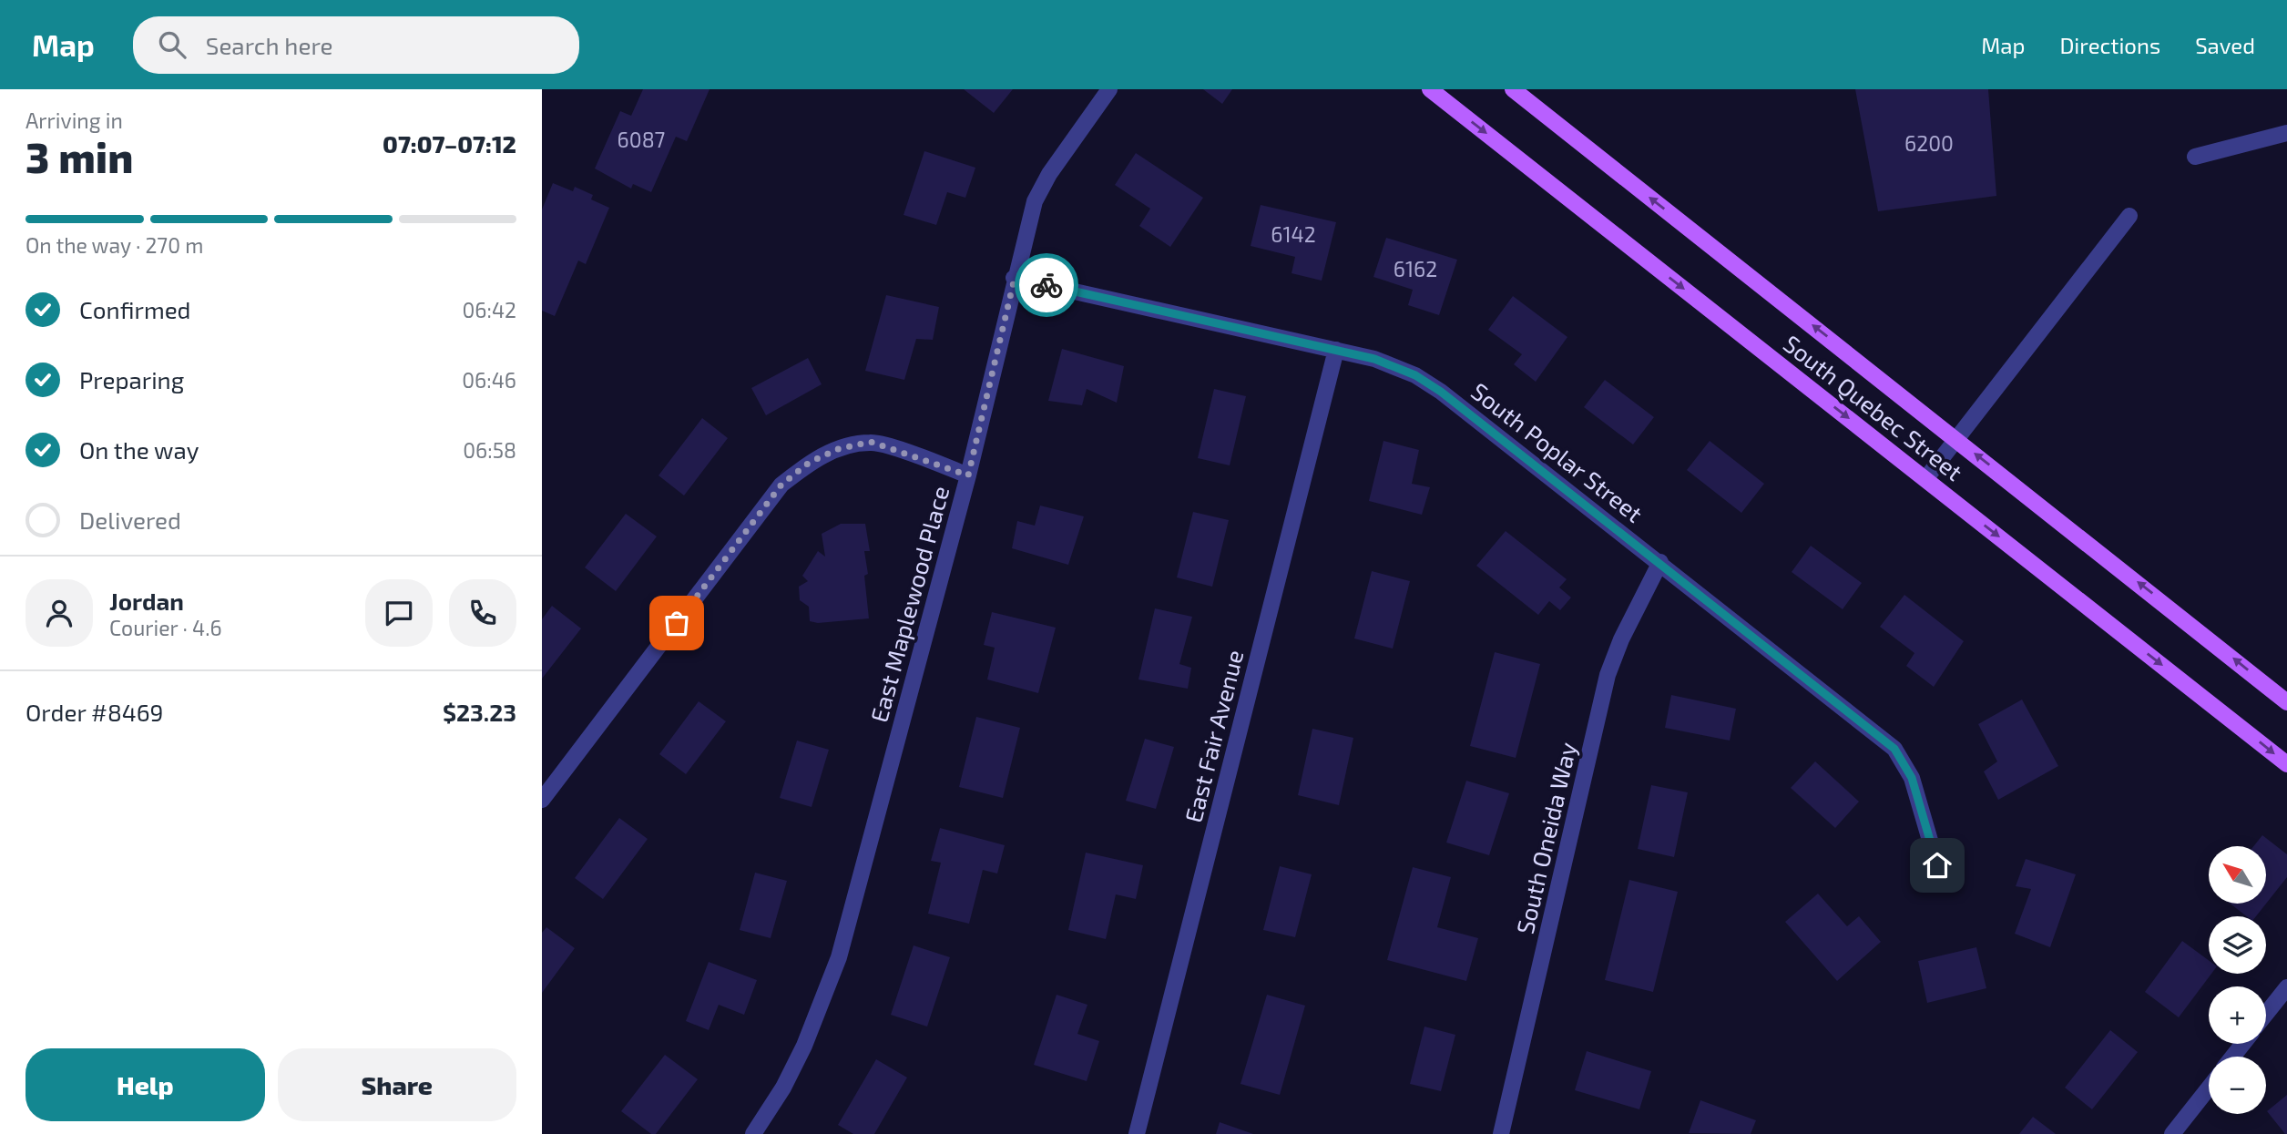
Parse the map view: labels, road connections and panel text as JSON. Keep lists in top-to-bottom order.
{
  "streets": {
    "main road": ["South Quebec Street"],
    "street": [
      "South Poplar Street",
      "East Maplewood Place",
      "East Fair Avenue",
      "South Oneida Way"
    ]
  },
  "crossings": [
    ["South Poplar Street", "East Maplewood Place"],
    ["South Poplar Street", "East Fair Avenue"],
    ["South Poplar Street", "South Oneida Way"]
  ],
  "house_numbers": [
    "6087",
    "6200",
    "6142",
    "6162"
  ],
  "north": "top left",
  "page": {
    "header": "Map",
    "search": "Search here",
    "nav": ["Map", "Directions", "Saved"],
    "heading": ["3 min", "Arriving in", "07:07–07:12"],
    "panel": [
      "Jordan",
      "Courier · 4.6",
      "Order #8469",
      "$23.23"
    ],
    "bar": "On the way · 270 m",
    "list": [
      ["Confirmed", "06:42"],
      ["Preparing", "06:46"],
      ["On the way", "06:58"],
      "Delivered"
    ],
    "map_buttons": ["+", "−"],
    "buttons": ["Help", "Share"]
  }
}
